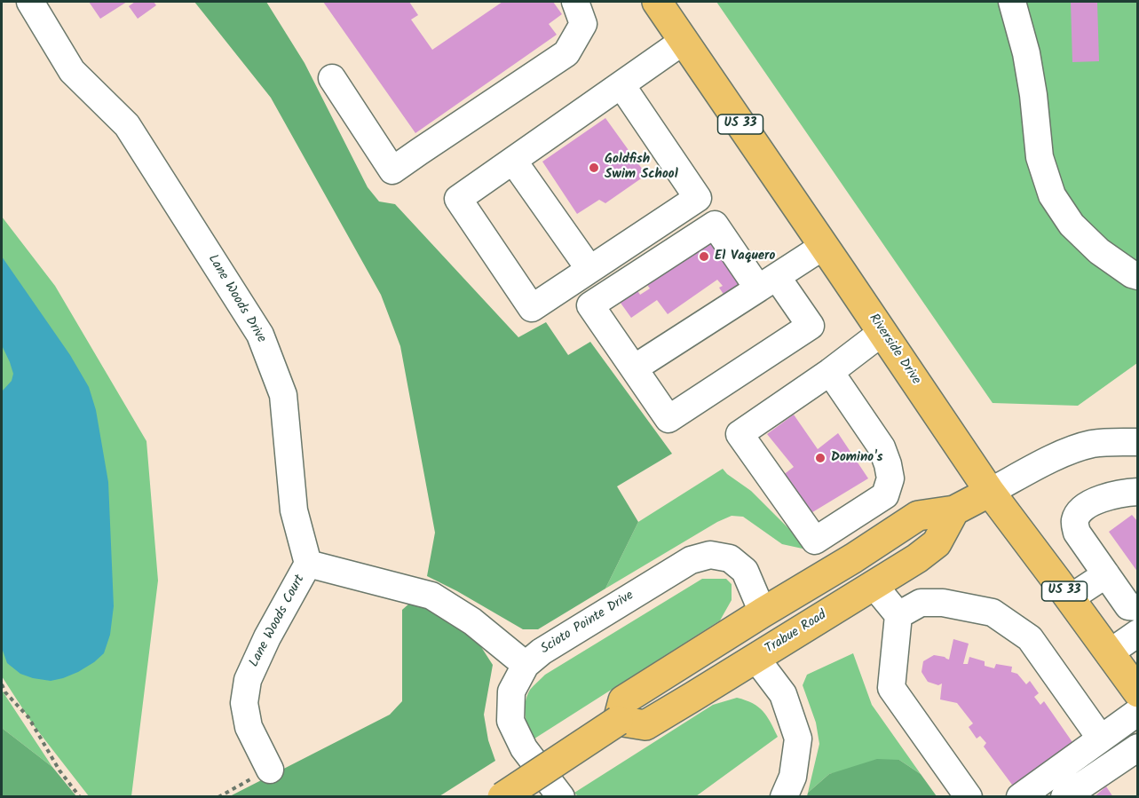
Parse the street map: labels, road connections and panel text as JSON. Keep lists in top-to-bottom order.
{
  "streets": {
    "main road": ["US 33", "Riverside Drive", "Trabue Road"],
    "street": ["Lane Woods Drive", "Lane Woods Court", "Scioto Pointe Drive"]
  },
  "crossings": [
    ["Lane Woods Drive", "Lane Woods Court"]
  ],
  "places": ["Goldfish Swim School", "El Vaquero", "Domino's"]
}
